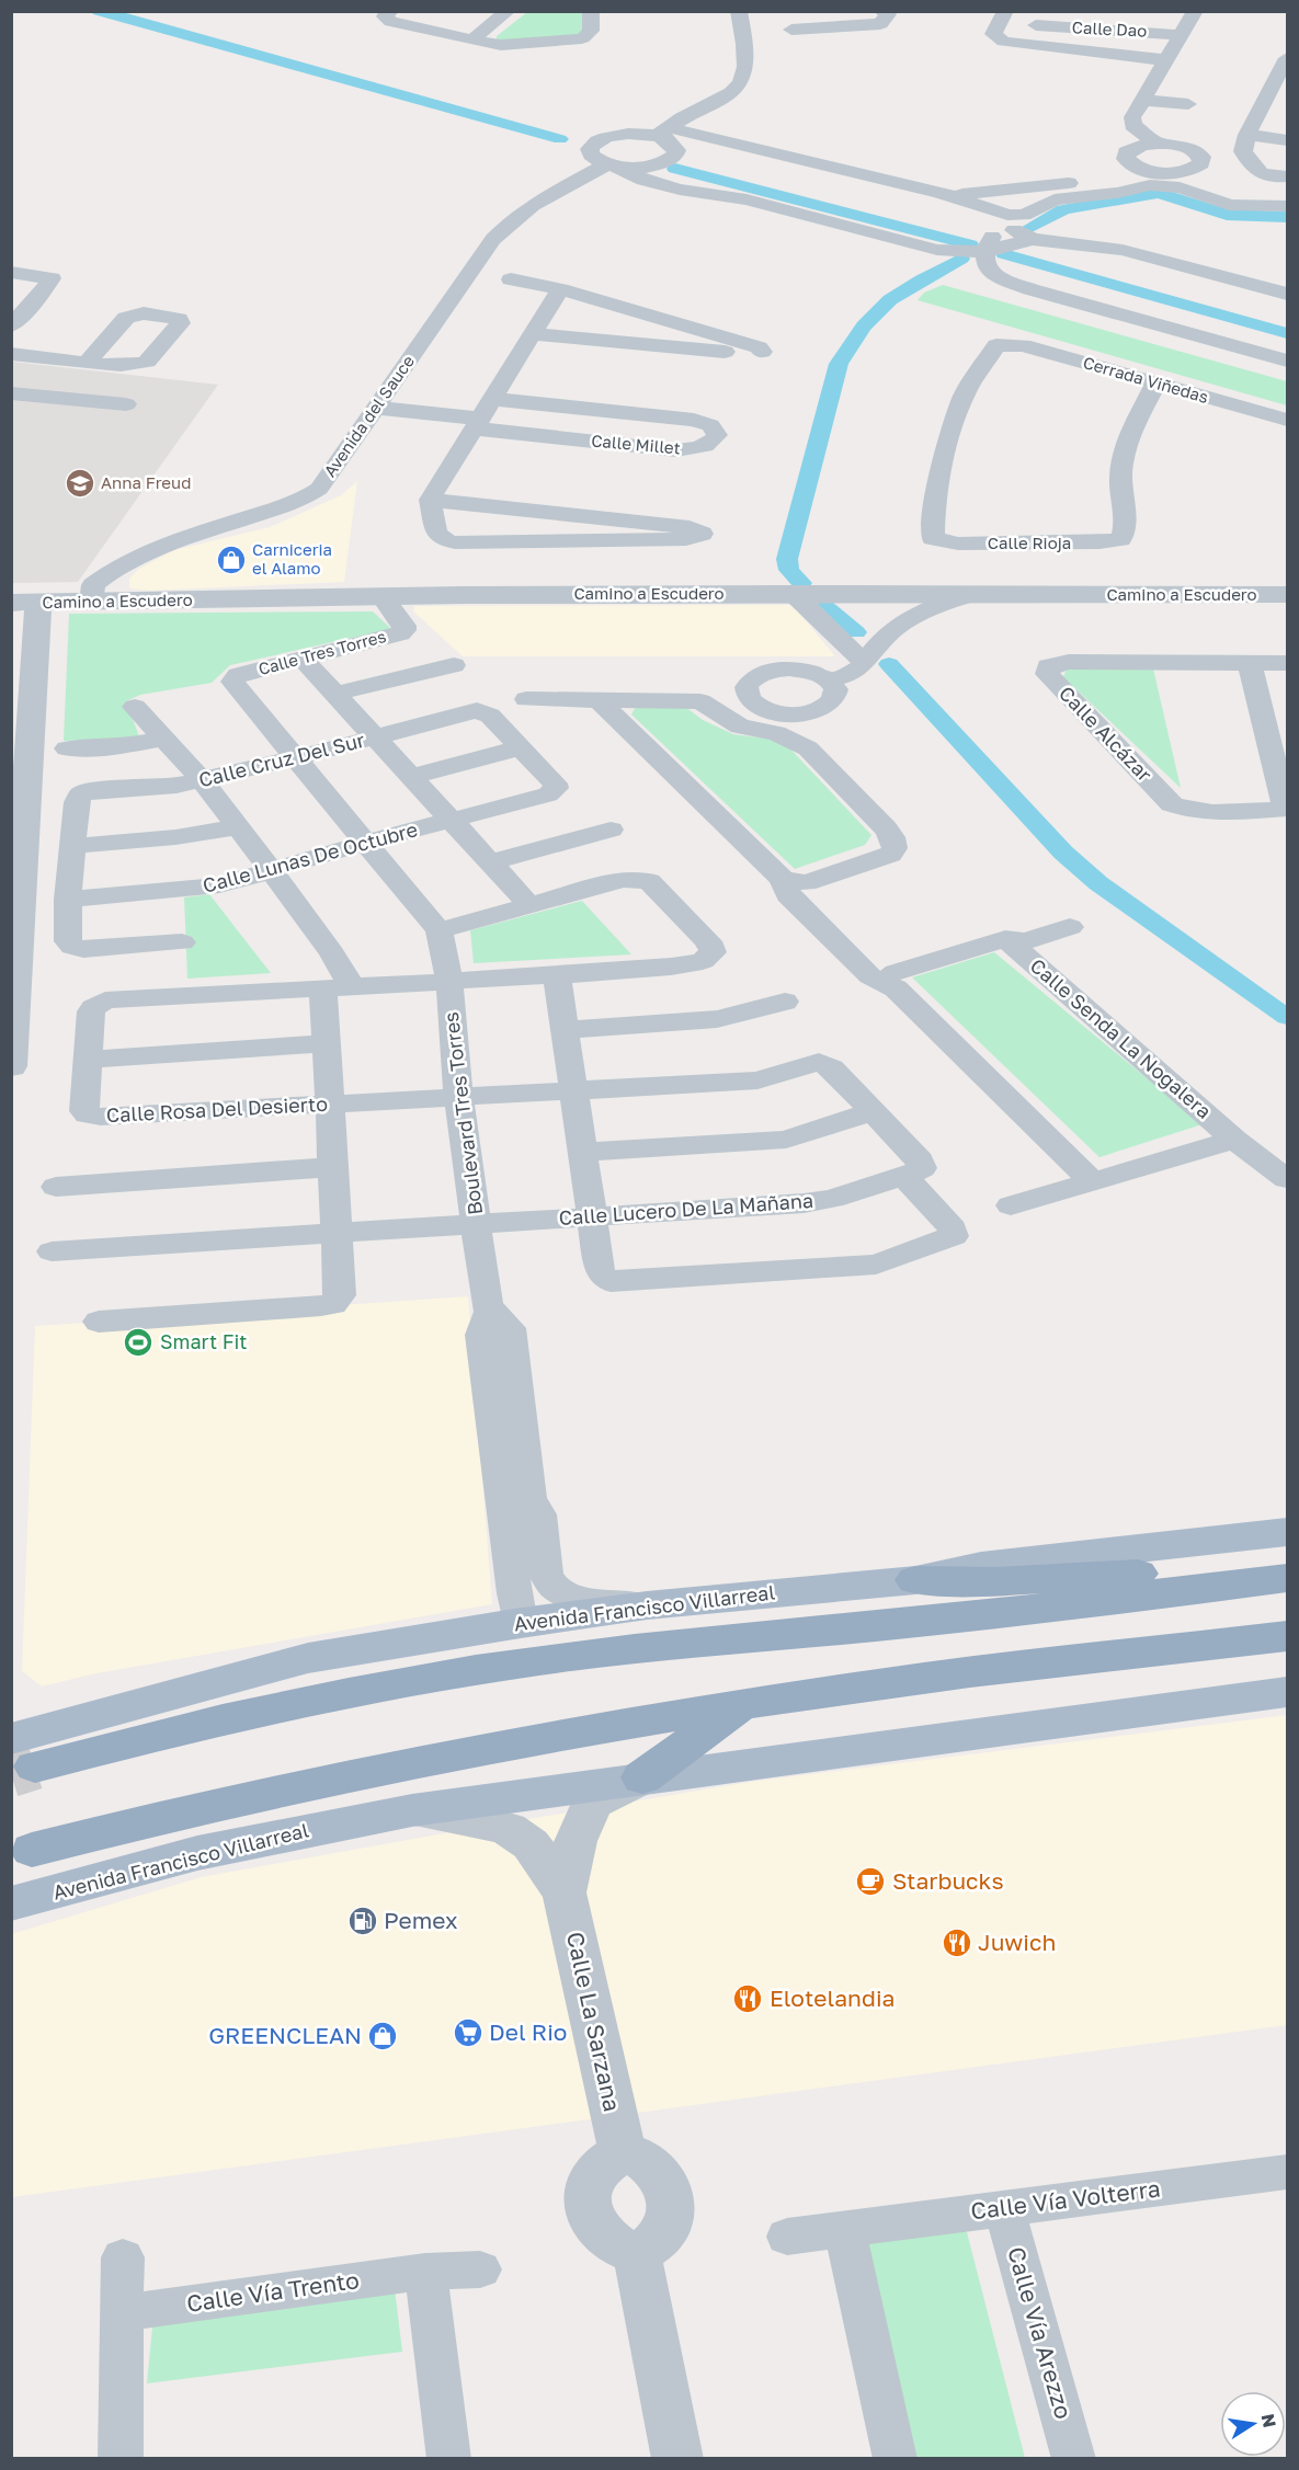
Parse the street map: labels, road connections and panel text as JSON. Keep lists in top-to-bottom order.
{
  "streets": {
    "highway": ["Avenida Francisco Villarreal"],
    "street": [
      "Calle Dao",
      "Cerrada Viñedas",
      "Avenida del Sauce",
      "Calle Millet",
      "Calle Rioja",
      "Camino a Escudero",
      "Calle Tres Torres",
      "Calle Alcázar",
      "Calle Cruz Del Sur",
      "Calle Lunas De Octubre",
      "Calle Senda La Nogalera",
      "Calle Rosa Del Desierto",
      "Boulevard Tres Torres",
      "Calle Lucero De La Mañana",
      "Calle La Sarzana",
      "Calle Vía Volterra",
      "Calle Vía Trento",
      "Calle Vía Arezzo"
    ]
  },
  "crossings": [
    ["Cerrada Viñedas", "Calle Rioja"],
    ["Avenida del Sauce", "Camino a Escudero"],
    ["Camino a Escudero", "Calle Tres Torres"],
    ["Calle Tres Torres", "Boulevard Tres Torres"],
    ["Calle Cruz Del Sur", "Calle Lunas De Octubre"],
    ["Calle Cruz Del Sur", "Boulevard Tres Torres"],
    ["Calle Lunas De Octubre", "Boulevard Tres Torres"],
    ["Calle Rosa Del Desierto", "Boulevard Tres Torres"],
    ["Boulevard Tres Torres", "Calle Lucero De La Mañana"],
    ["Avenida Francisco Villarreal", "Calle La Sarzana"],
    ["Calle Vía Volterra", "Calle Vía Arezzo"]
  ],
  "places": {
    "school or university": ["Anna Freud"],
    "shop": ["Carniceria el Alamo", "GREENCLEAN"],
    "sports": ["Smart Fit"],
    "cafe": ["Starbucks"],
    "fuel station": ["Pemex"],
    "restaurant": ["Juwich", "Elotelandia"],
    "supermarket": ["Del Rio"]
  },
  "north": "right"
}
